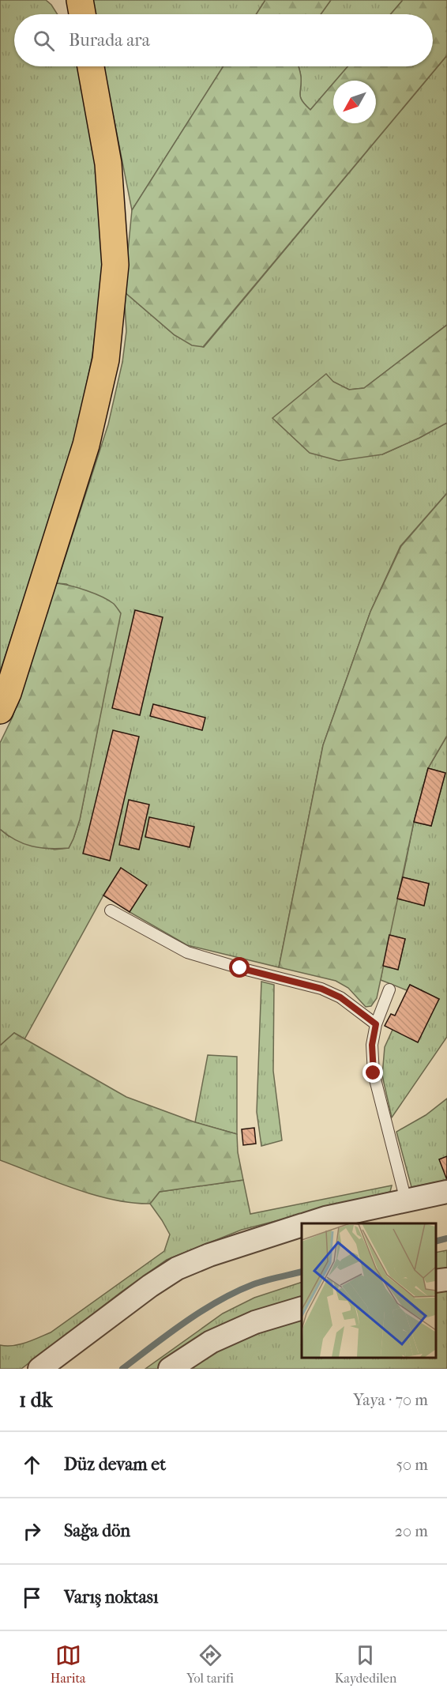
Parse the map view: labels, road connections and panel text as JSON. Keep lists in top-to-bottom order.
{
  "north": "bottom left",
  "page": {
    "search": "Burada ara",
    "heading": ["1 dk", "Yaya · 70 m"],
    "list": [
      ["Düz devam et", "50 m"],
      ["Sağa dön", "20 m"],
      "Varış noktası"
    ],
    "nav": ["Harita", "Yol tarifi", "Kaydedilen"]
  }
}
